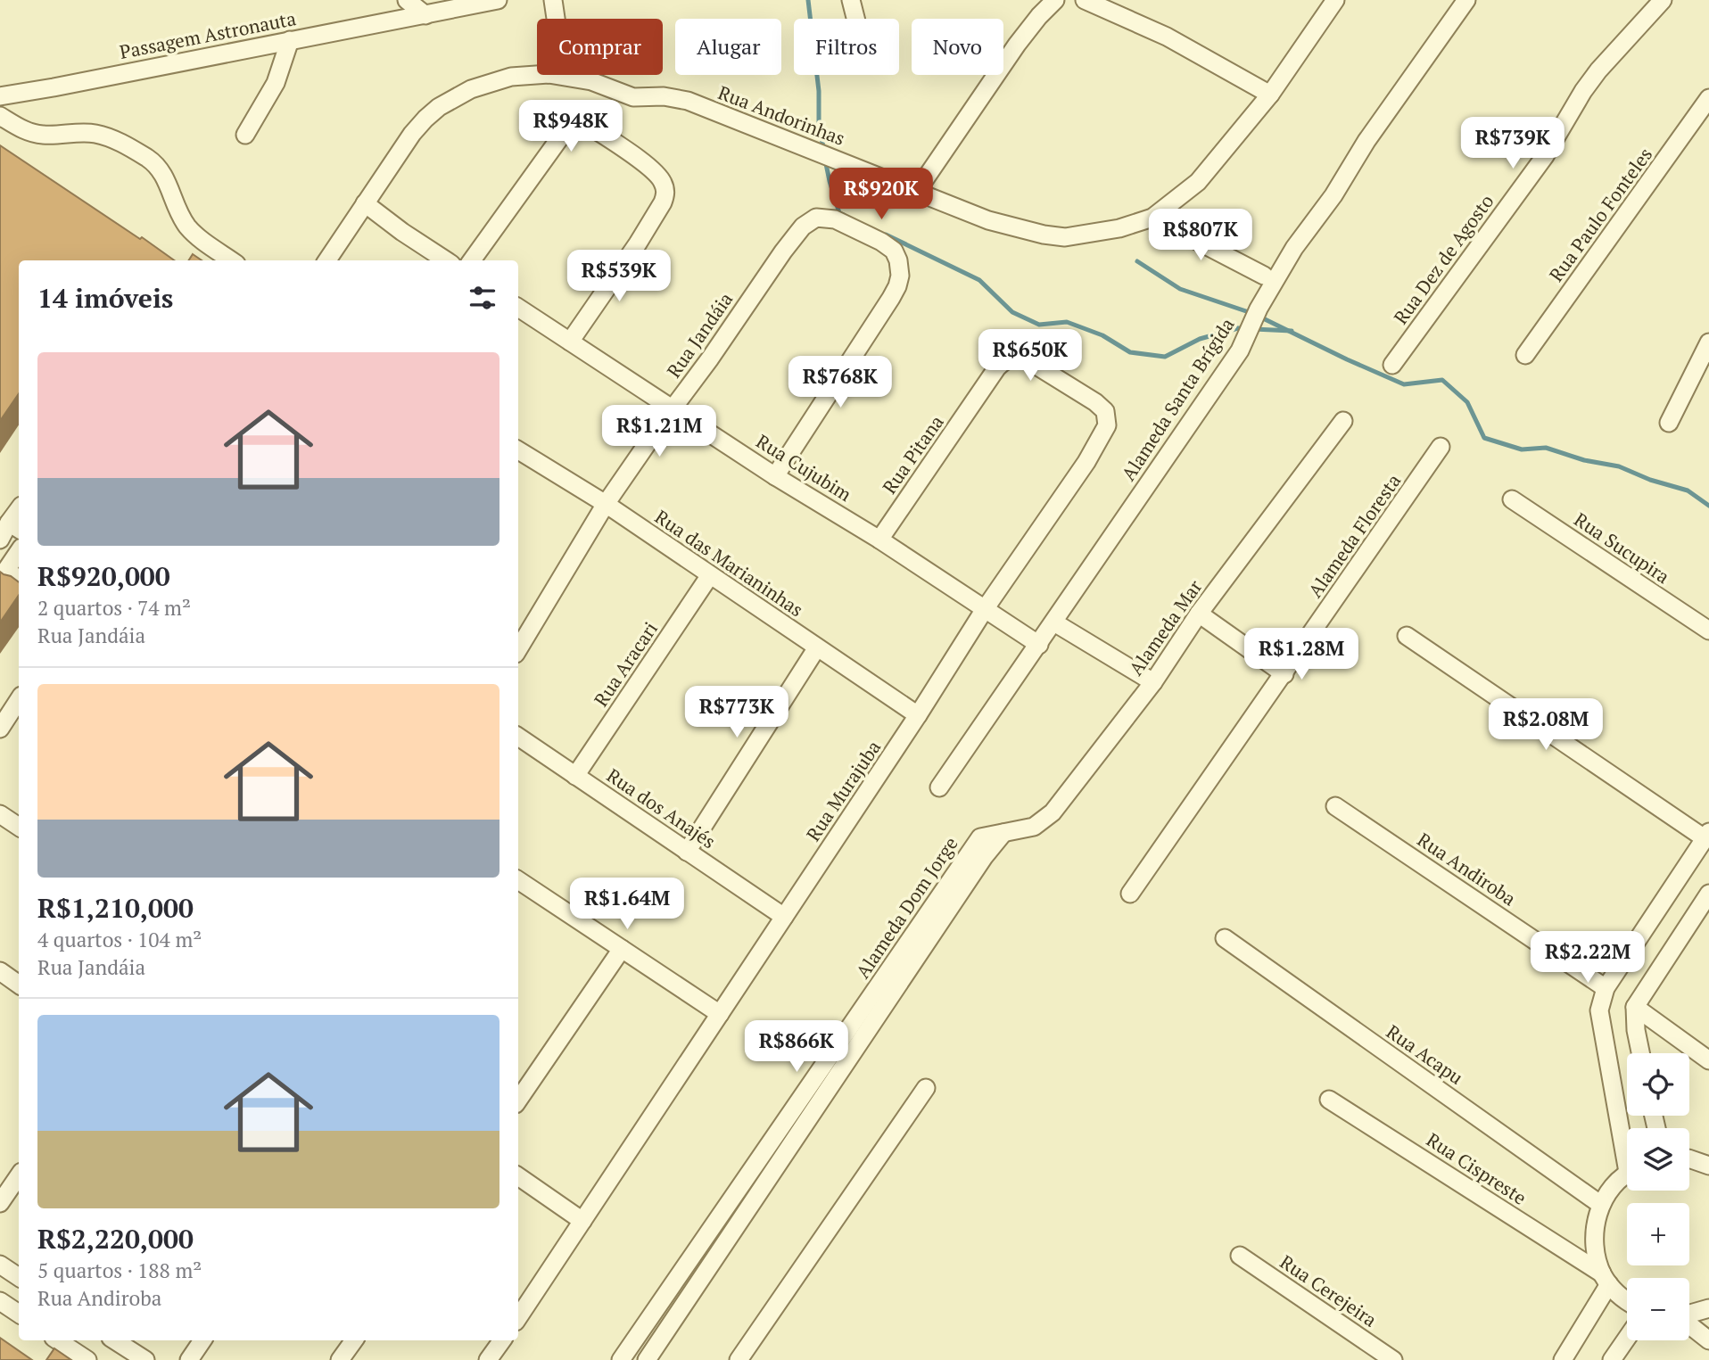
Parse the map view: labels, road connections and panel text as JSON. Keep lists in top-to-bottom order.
{
  "streets": {
    "street": [
      "Passagem Astronauta",
      "Rua Andorinhas",
      "Rua Paulo Fonteles",
      "Rua Dez de Agosto",
      "Rua Jandáia",
      "Alameda Santa Brígida",
      "Rua Pitana",
      "Rua Cujubim",
      "Alameda Floresta",
      "Rua Sucupira",
      "Rua das Marianinhas",
      "Alameda Mar",
      "Rua Aracari",
      "Rua Murajuba",
      "Rua dos Anajés",
      "Rua Andiroba",
      "Alameda Dom Jorge",
      "Rua Acapu",
      "Rua Cispreste",
      "Rua Cerejeira"
    ]
  },
  "crossings": [
    ["Rua Jandáia", "Rua Cujubim"],
    ["Rua Jandáia", "Rua das Marianinhas"],
    ["Alameda Santa Brígida", "Rua Cujubim"],
    ["Rua Pitana", "Rua Cujubim"],
    ["Rua Pitana", "Rua Murajuba"],
    ["Rua Cujubim", "Rua Murajuba"],
    ["Rua das Marianinhas", "Rua Aracari"],
    ["Rua das Marianinhas", "Rua Murajuba"],
    ["Alameda Mar", "Alameda Dom Jorge"],
    ["Rua Aracari", "Rua dos Anajés"],
    ["Rua Murajuba", "Rua dos Anajés"]
  ],
  "page": {
    "chip": [
      "Comprar",
      "Alugar",
      "Filtros",
      "Novo"
    ],
    "price": [
      "R$948K",
      "R$739K",
      "R$920K",
      "R$807K",
      "R$539K",
      "R$650K",
      "R$768K",
      "R$1.21M",
      "R$1.28M",
      "R$773K",
      "R$2.08M",
      "R$1.64M",
      "R$2.22M",
      "R$866K"
    ],
    "heading": "14 imóveis",
    "list": [
      {
        "name": "R$920,000",
        "note": "2 quartos · 74 m² · Rua Jandáia"
      },
      {
        "name": "R$1,210,000",
        "note": "4 quartos · 104 m² · Rua Jandáia"
      },
      {
        "name": "R$2,220,000",
        "note": "5 quartos · 188 m² · Rua Andiroba"
      }
    ],
    "map_buttons": ["+", "−"]
  }
}
